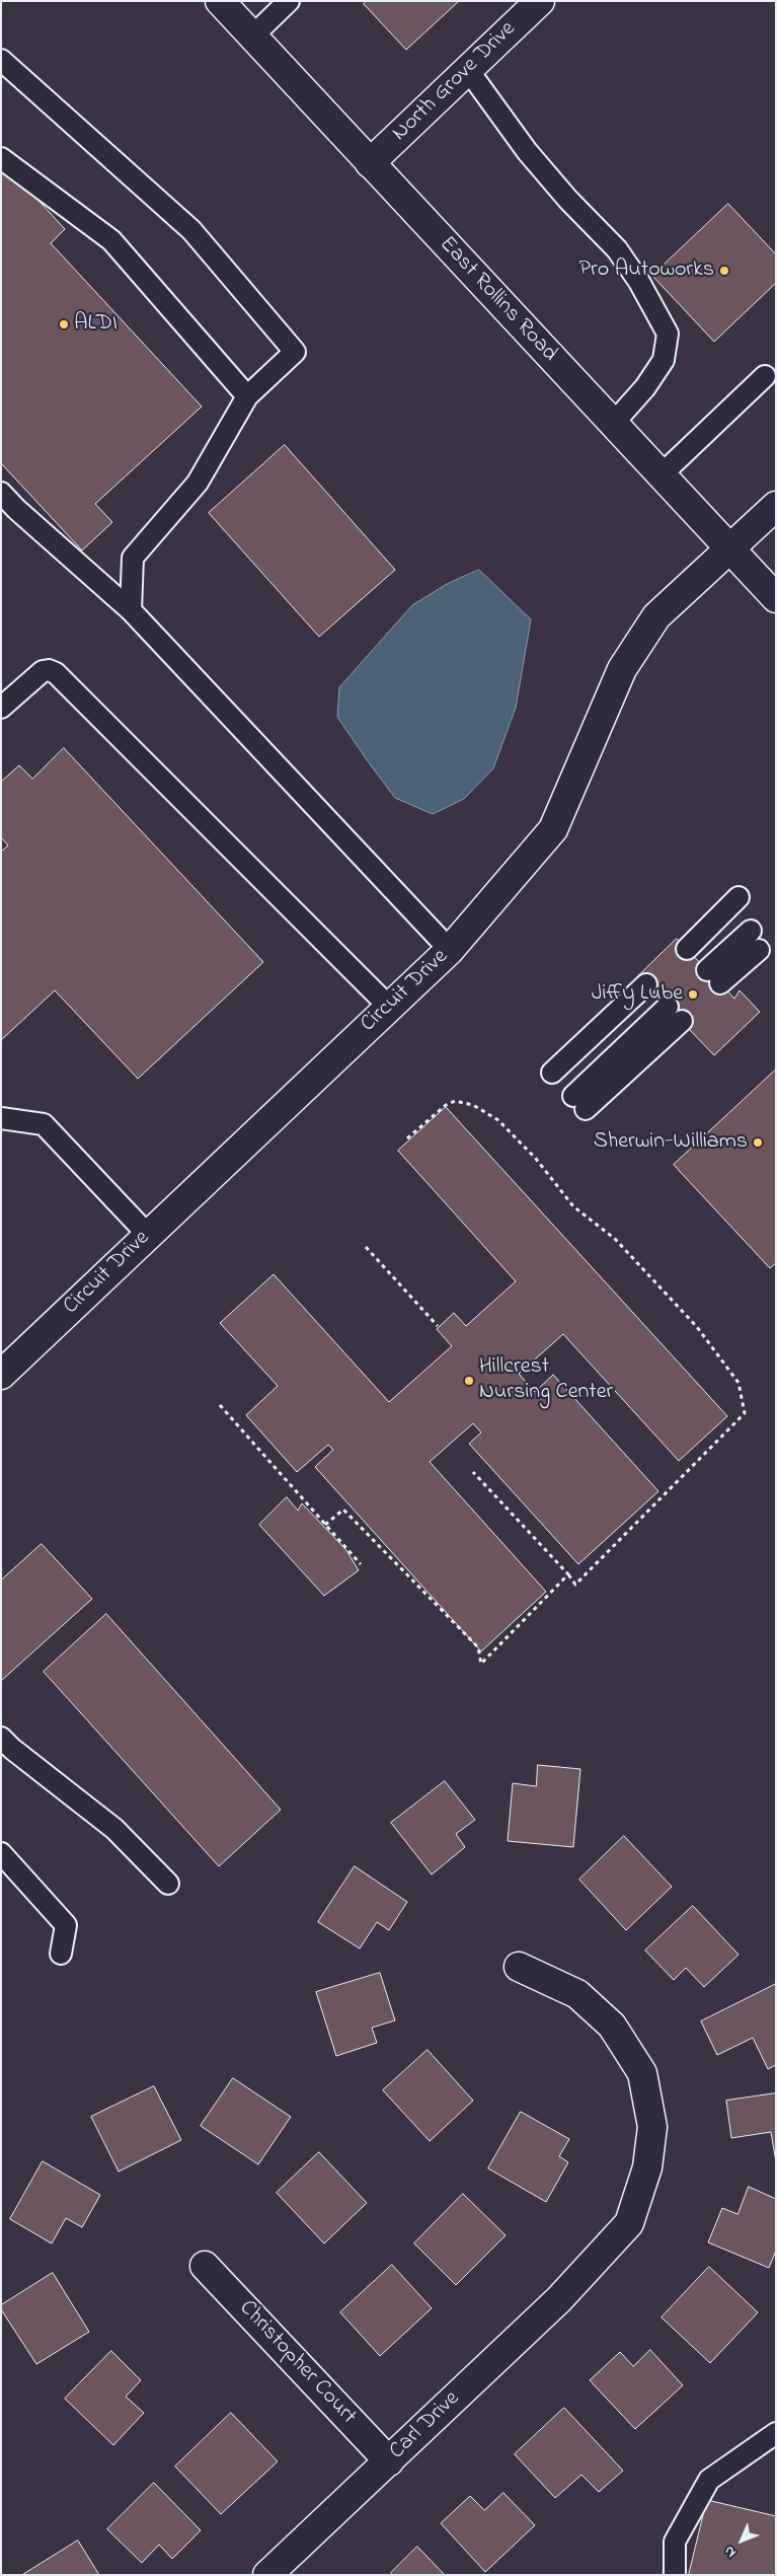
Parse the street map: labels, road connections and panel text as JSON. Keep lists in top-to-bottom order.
{
  "streets": {
    "street": [
      "North Grove Drive",
      "East Rollins Road",
      "Circuit Drive",
      "Christopher Court",
      "Carl Drive"
    ]
  },
  "crossings": [
    ["North Grove Drive", "East Rollins Road"],
    ["East Rollins Road", "Circuit Drive"],
    ["Christopher Court", "Carl Drive"]
  ],
  "places": [
    "Pro Autoworks",
    "ALDI",
    "Jiffy Lube",
    "Sherwin-Williams",
    "Hillcrest Nursing Center"
  ],
  "north": "bottom left"
}
